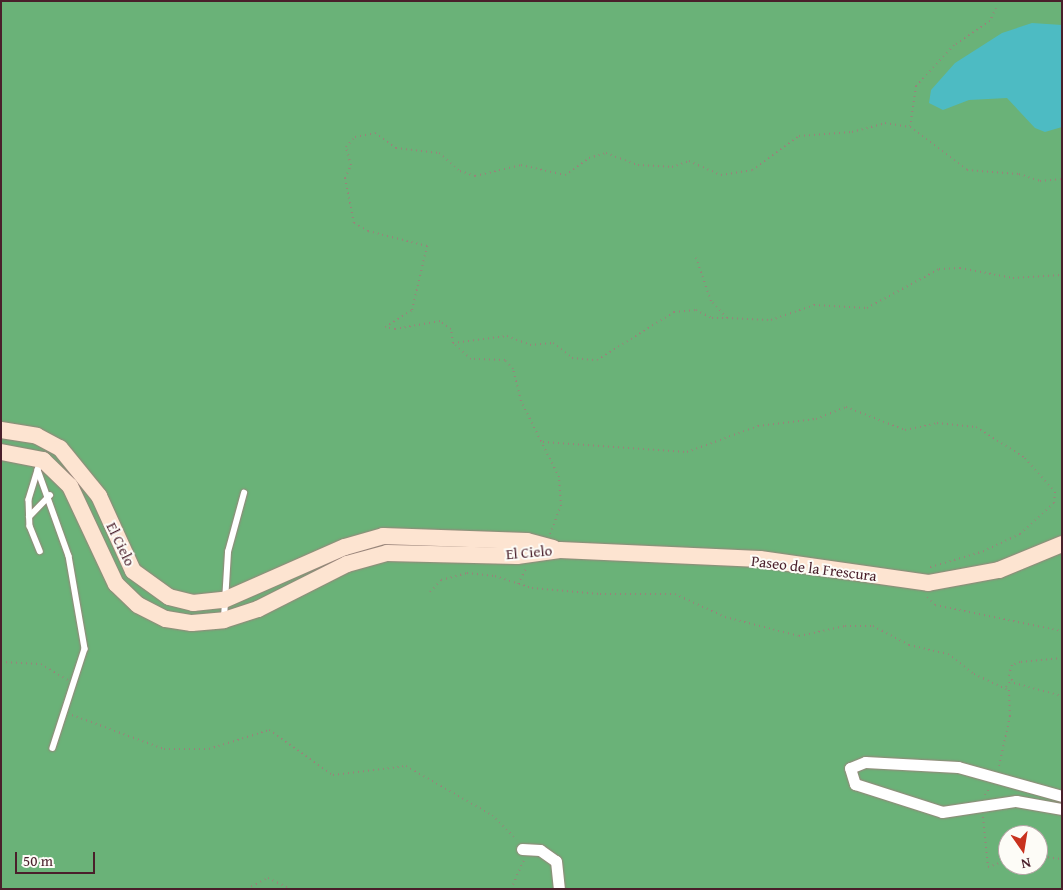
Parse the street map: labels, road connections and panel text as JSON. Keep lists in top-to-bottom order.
{
  "streets": {
    "street": ["El Cielo", "Paseo de la Frescura"]
  },
  "crossings": [
    ["El Cielo", "Paseo de la Frescura"]
  ],
  "scale_bar": "50 m",
  "north": "bottom"
}
